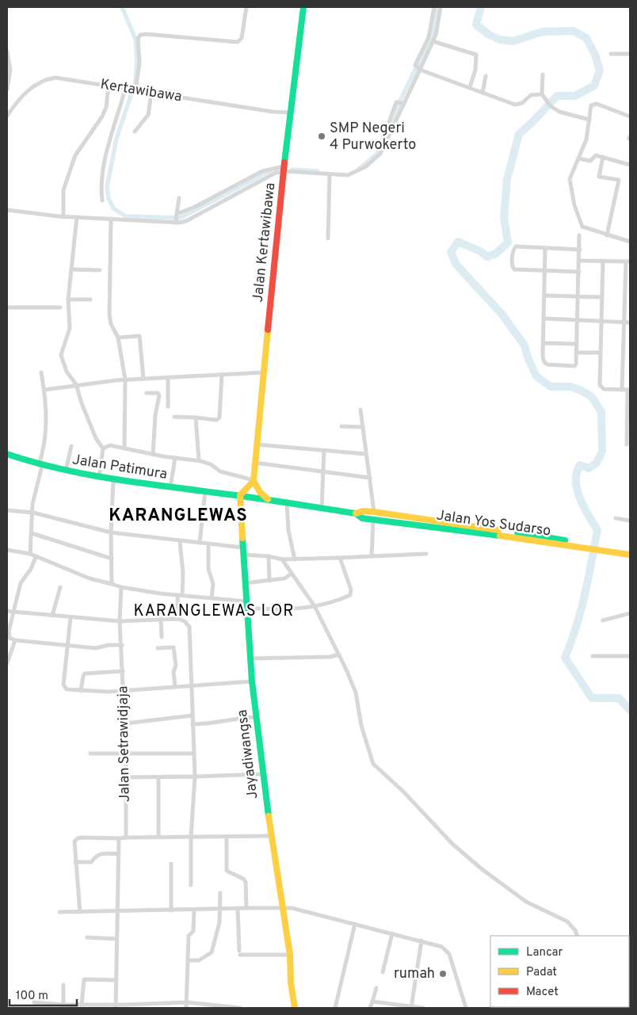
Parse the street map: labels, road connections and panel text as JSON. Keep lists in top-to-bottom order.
{
  "streets": {
    "main road": [
      "Jalan Kertawibawa",
      "Jalan Patimura",
      "Jalan Yos Sudarso",
      "Jayadiwangsa"
    ],
    "street": ["Kertawibawa", "Jalan Setrawidjaja"]
  },
  "crossings": [
    ["Kertawibawa", "Jalan Kertawibawa"],
    ["Jalan Patimura", "Jalan Yos Sudarso"],
    ["Jalan Patimura", "Jayadiwangsa"],
    ["Jalan Yos Sudarso", "Jayadiwangsa"]
  ],
  "districts": ["KARANGLEWAS", "KARANGLEWAS LOR"],
  "places": ["SMP Negeri 4 Purwokerto", "rumah"],
  "legend": ["Lancar", "Padat", "Macet"],
  "scale_bar": "100 m"
}
